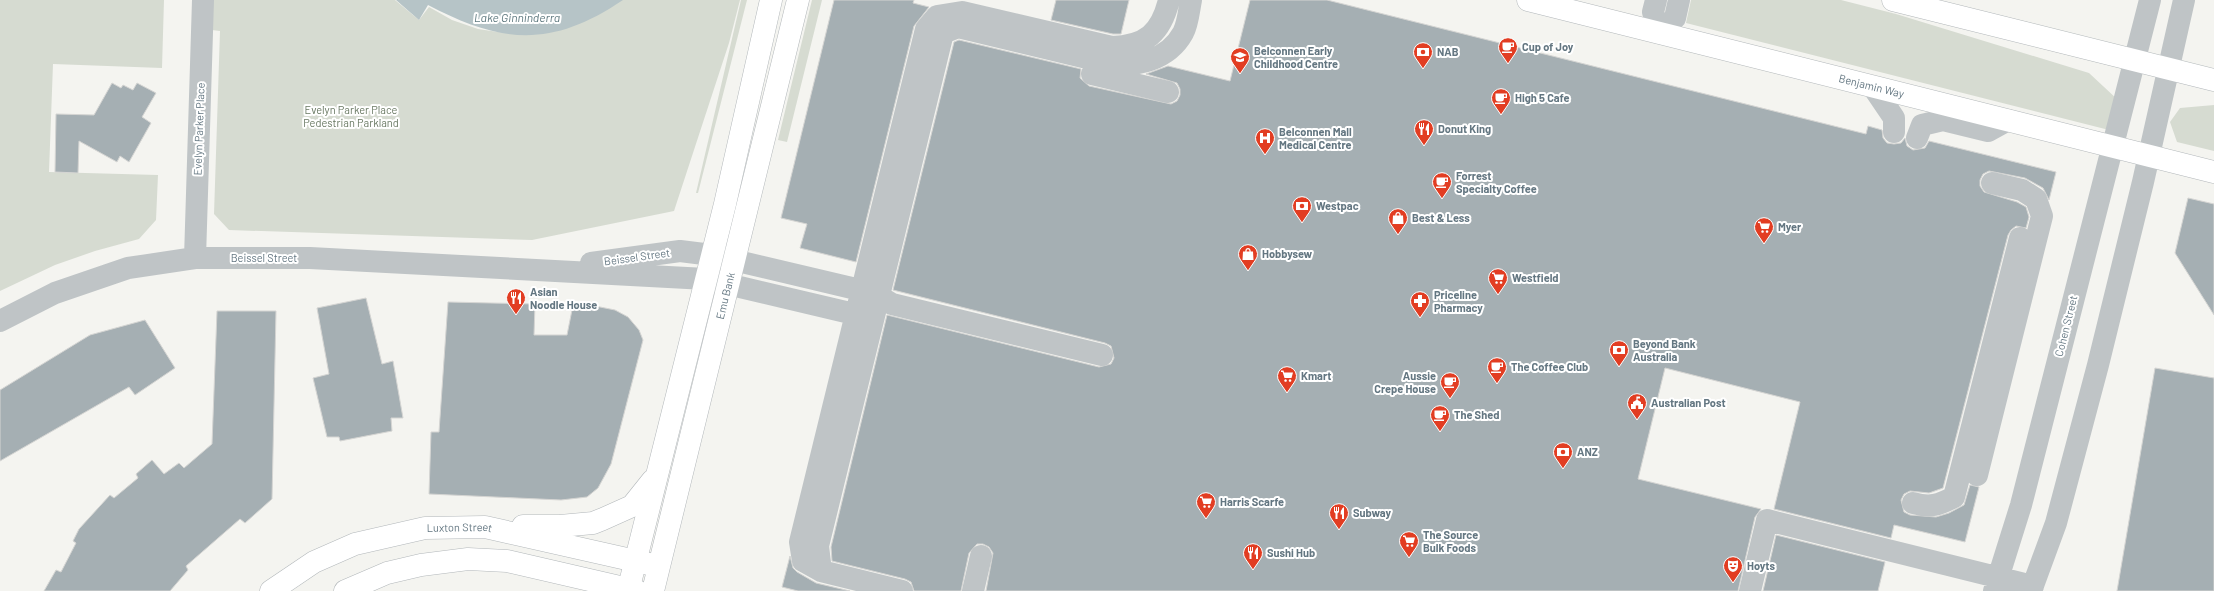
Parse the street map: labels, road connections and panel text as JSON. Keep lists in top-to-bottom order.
{
  "streets": {
    "main road": ["Benjamin Way", "Emu Bank", "Luxton Street"],
    "street": ["Evelyn Parker Place", "Beissel Street", "Cohen Street"]
  },
  "crossings": [
    ["Benjamin Way", "Cohen Street"],
    ["Evelyn Parker Place", "Beissel Street"],
    ["Beissel Street", "Emu Bank"],
    ["Emu Bank", "Luxton Street"]
  ],
  "water": ["Lake Ginninderra"],
  "parks": ["Evelyn Parker Place Pedestrian Parkland"],
  "places": {
    "cafe": [
      "Cup of Joy",
      "High 5 Cafe",
      "Forrest Specialty Coffee",
      "The Coffee Club",
      "Aussie Crepe House",
      "The Shed"
    ],
    "bank": [
      "NAB",
      "Westpac",
      "Beyond Bank Australia",
      "ANZ"
    ],
    "school or university": ["Belconnen Early Childhood Centre"],
    "restaurant": [
      "Donut King",
      "Asian Noodle House",
      "Subway",
      "Sushi Hub"
    ],
    "hospital": ["Belconnen Mall Medical Centre"],
    "shop": ["Best & Less", "Hobbysew"],
    "supermarket": [
      "Myer",
      "Westfield",
      "Kmart",
      "Harris Scarfe",
      "The Source Bulk Foods"
    ],
    "pharmacy": ["Priceline Pharmacy"],
    "public building": ["Australian Post"],
    "theatre": ["Hoyts"]
  }
}
